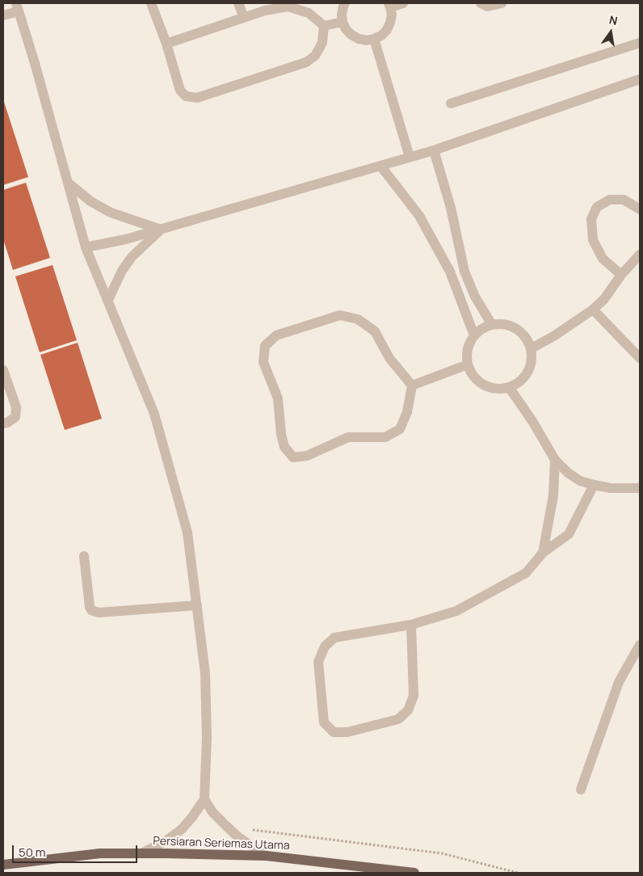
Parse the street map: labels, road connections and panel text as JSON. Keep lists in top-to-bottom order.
{
  "streets": {
    "main road": ["Persiaran Seriemas Utama"]
  },
  "scale_bar": "50 m",
  "north": "top"
}
